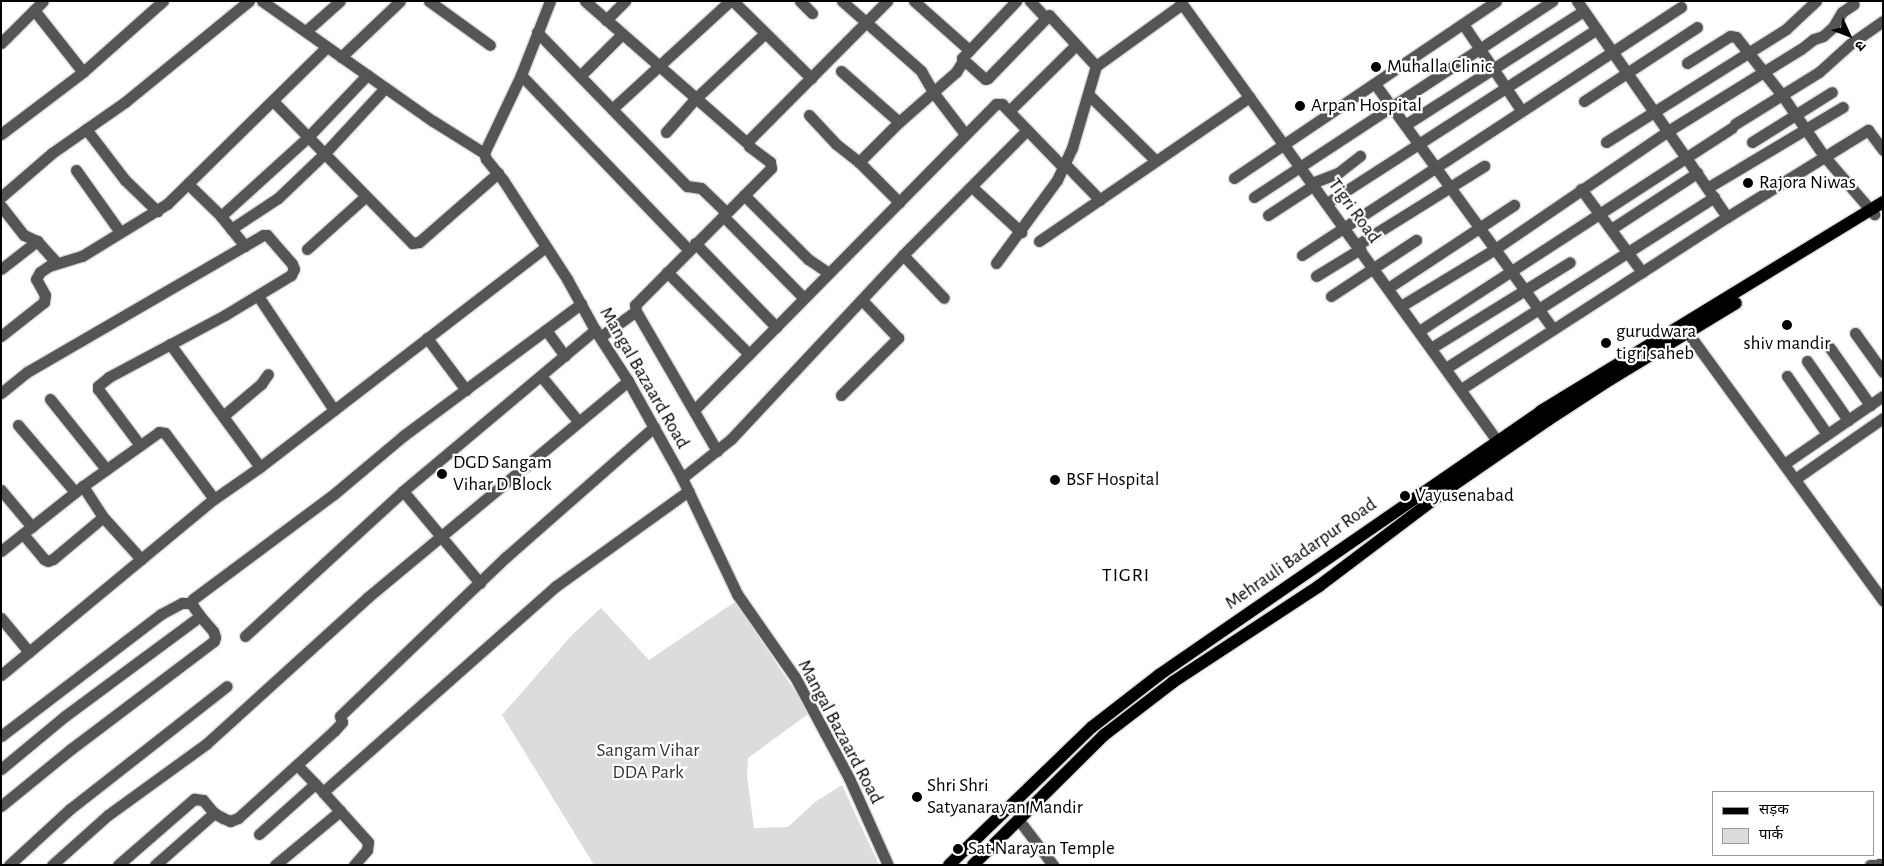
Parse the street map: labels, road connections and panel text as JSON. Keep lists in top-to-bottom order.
{
  "streets": {
    "main road": ["Mehrauli Badarpur Road"],
    "street": ["Tigri Road", "Mangal Bazaard Road"]
  },
  "crossings": [
    ["Tigri Road", "Mehrauli Badarpur Road"]
  ],
  "districts": ["TIGRI"],
  "parks": ["Sangam Vihar DDA Park"],
  "places": [
    "Muhalla Clinic",
    "Arpan Hospital",
    "Rajora Niwas",
    "shiv mandir",
    "gurudwara tigri saheb",
    "DGD Sangam Vihar D Block",
    "BSF Hospital",
    "Vayusenabad",
    "Shri Shri Satyanarayan Mandir",
    "Sat Narayan Temple"
  ],
  "legend": ["सड़क", "पार्क"],
  "north": "bottom right"
}
